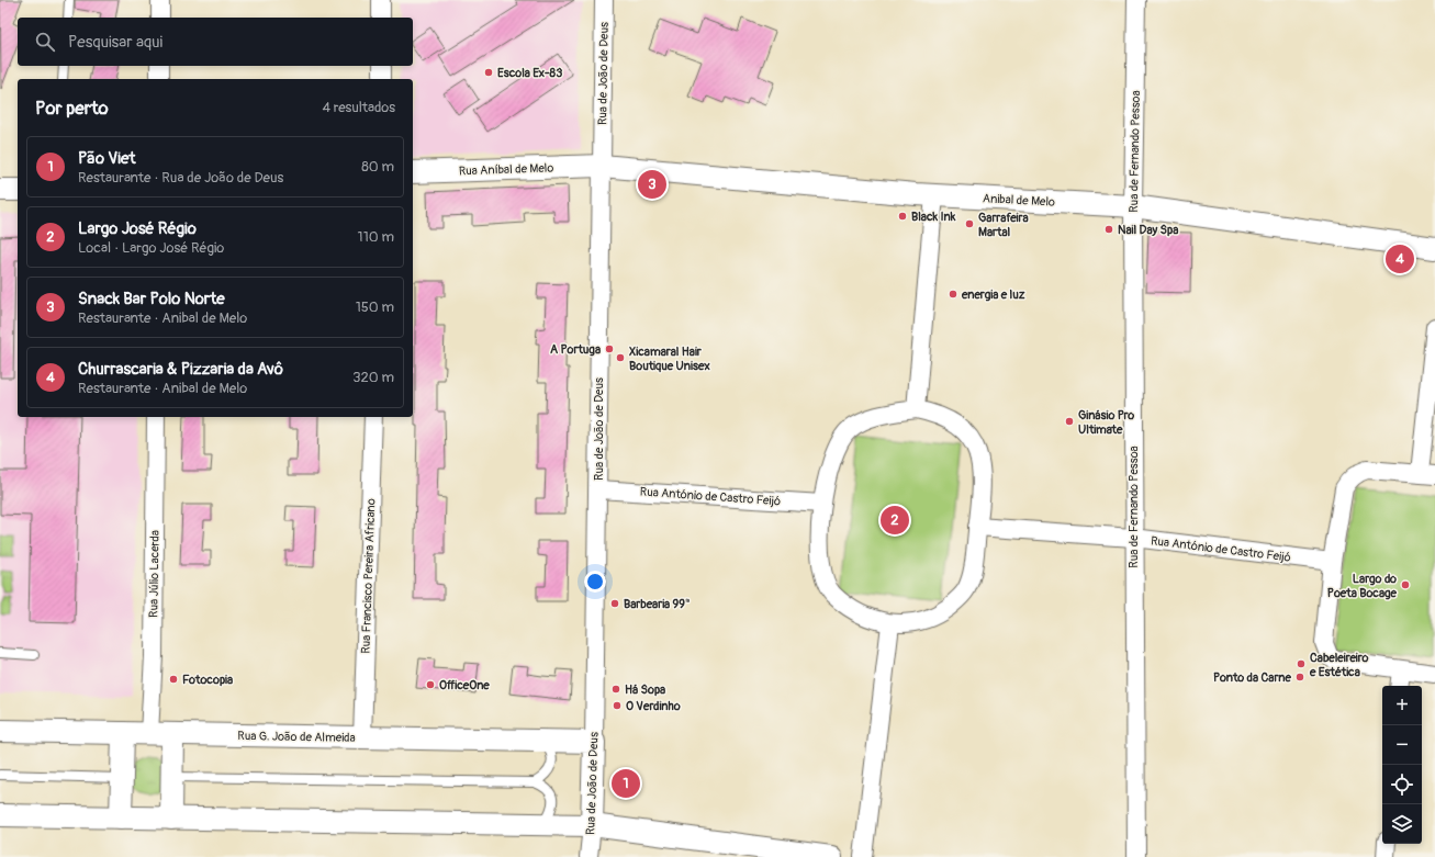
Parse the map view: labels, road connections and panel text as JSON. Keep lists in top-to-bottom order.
{
  "streets": {
    "street": [
      "Rua de João de Deus",
      "Rua de Fernando Pessoa",
      "Rua Aníbal de Melo",
      "Anibal de Melo",
      "Rua António de Castro Feijó",
      "Rua Júlio Lacerda",
      "Rua Francisco Pereira Africano",
      "Rua G. João de Almeida"
    ]
  },
  "crossings": [
    ["Rua de João de Deus", "Rua Aníbal de Melo"],
    ["Rua de João de Deus", "Anibal de Melo"],
    ["Rua de João de Deus", "Rua António de Castro Feijó"],
    ["Rua de João de Deus", "Rua G. João de Almeida"],
    ["Rua de Fernando Pessoa", "Anibal de Melo"],
    ["Rua de Fernando Pessoa", "Rua António de Castro Feijó"],
    ["Rua Aníbal de Melo", "Anibal de Melo"],
    ["Rua Júlio Lacerda", "Rua G. João de Almeida"],
    ["Rua Francisco Pereira Africano", "Rua G. João de Almeida"]
  ],
  "places": [
    "Escola Ex-83",
    "Black Ink",
    "Garrafeira Martal",
    "Nail Day Spa",
    "energia e luz",
    "A Portuga",
    "Xicamaral Hair Boutique Unisex",
    "Ginásio Pro Ultimate",
    "Largo do Poeta Bocage",
    "Barbearia 99\"",
    "Cabeleireiro e Estética",
    "Ponto da Carne",
    "Fotocopia",
    "OfficeOne",
    "Há Sopa",
    "O Verdinho"
  ],
  "page": {
    "search": "Pesquisar aqui",
    "heading": ["Por perto", "4 resultados"],
    "list": [
      {
        "mark": "1",
        "name": "Pão Viet",
        "note": "Restaurante · Rua de João de Deus",
        "value": "80 m"
      },
      {
        "mark": "2",
        "name": "Largo José Régio",
        "note": "Local · Largo José Régio",
        "value": "110 m"
      },
      {
        "mark": "3",
        "name": "Snack Bar Polo Norte",
        "note": "Restaurante · Anibal de Melo",
        "value": "150 m"
      },
      {
        "mark": "4",
        "name": "Churrascaria & Pizzaria da Avô",
        "note": "Restaurante · Anibal de Melo",
        "value": "320 m"
      }
    ],
    "pins": [
      "3",
      "4",
      "2",
      "1"
    ],
    "map_buttons": ["+", "−"]
  }
}
